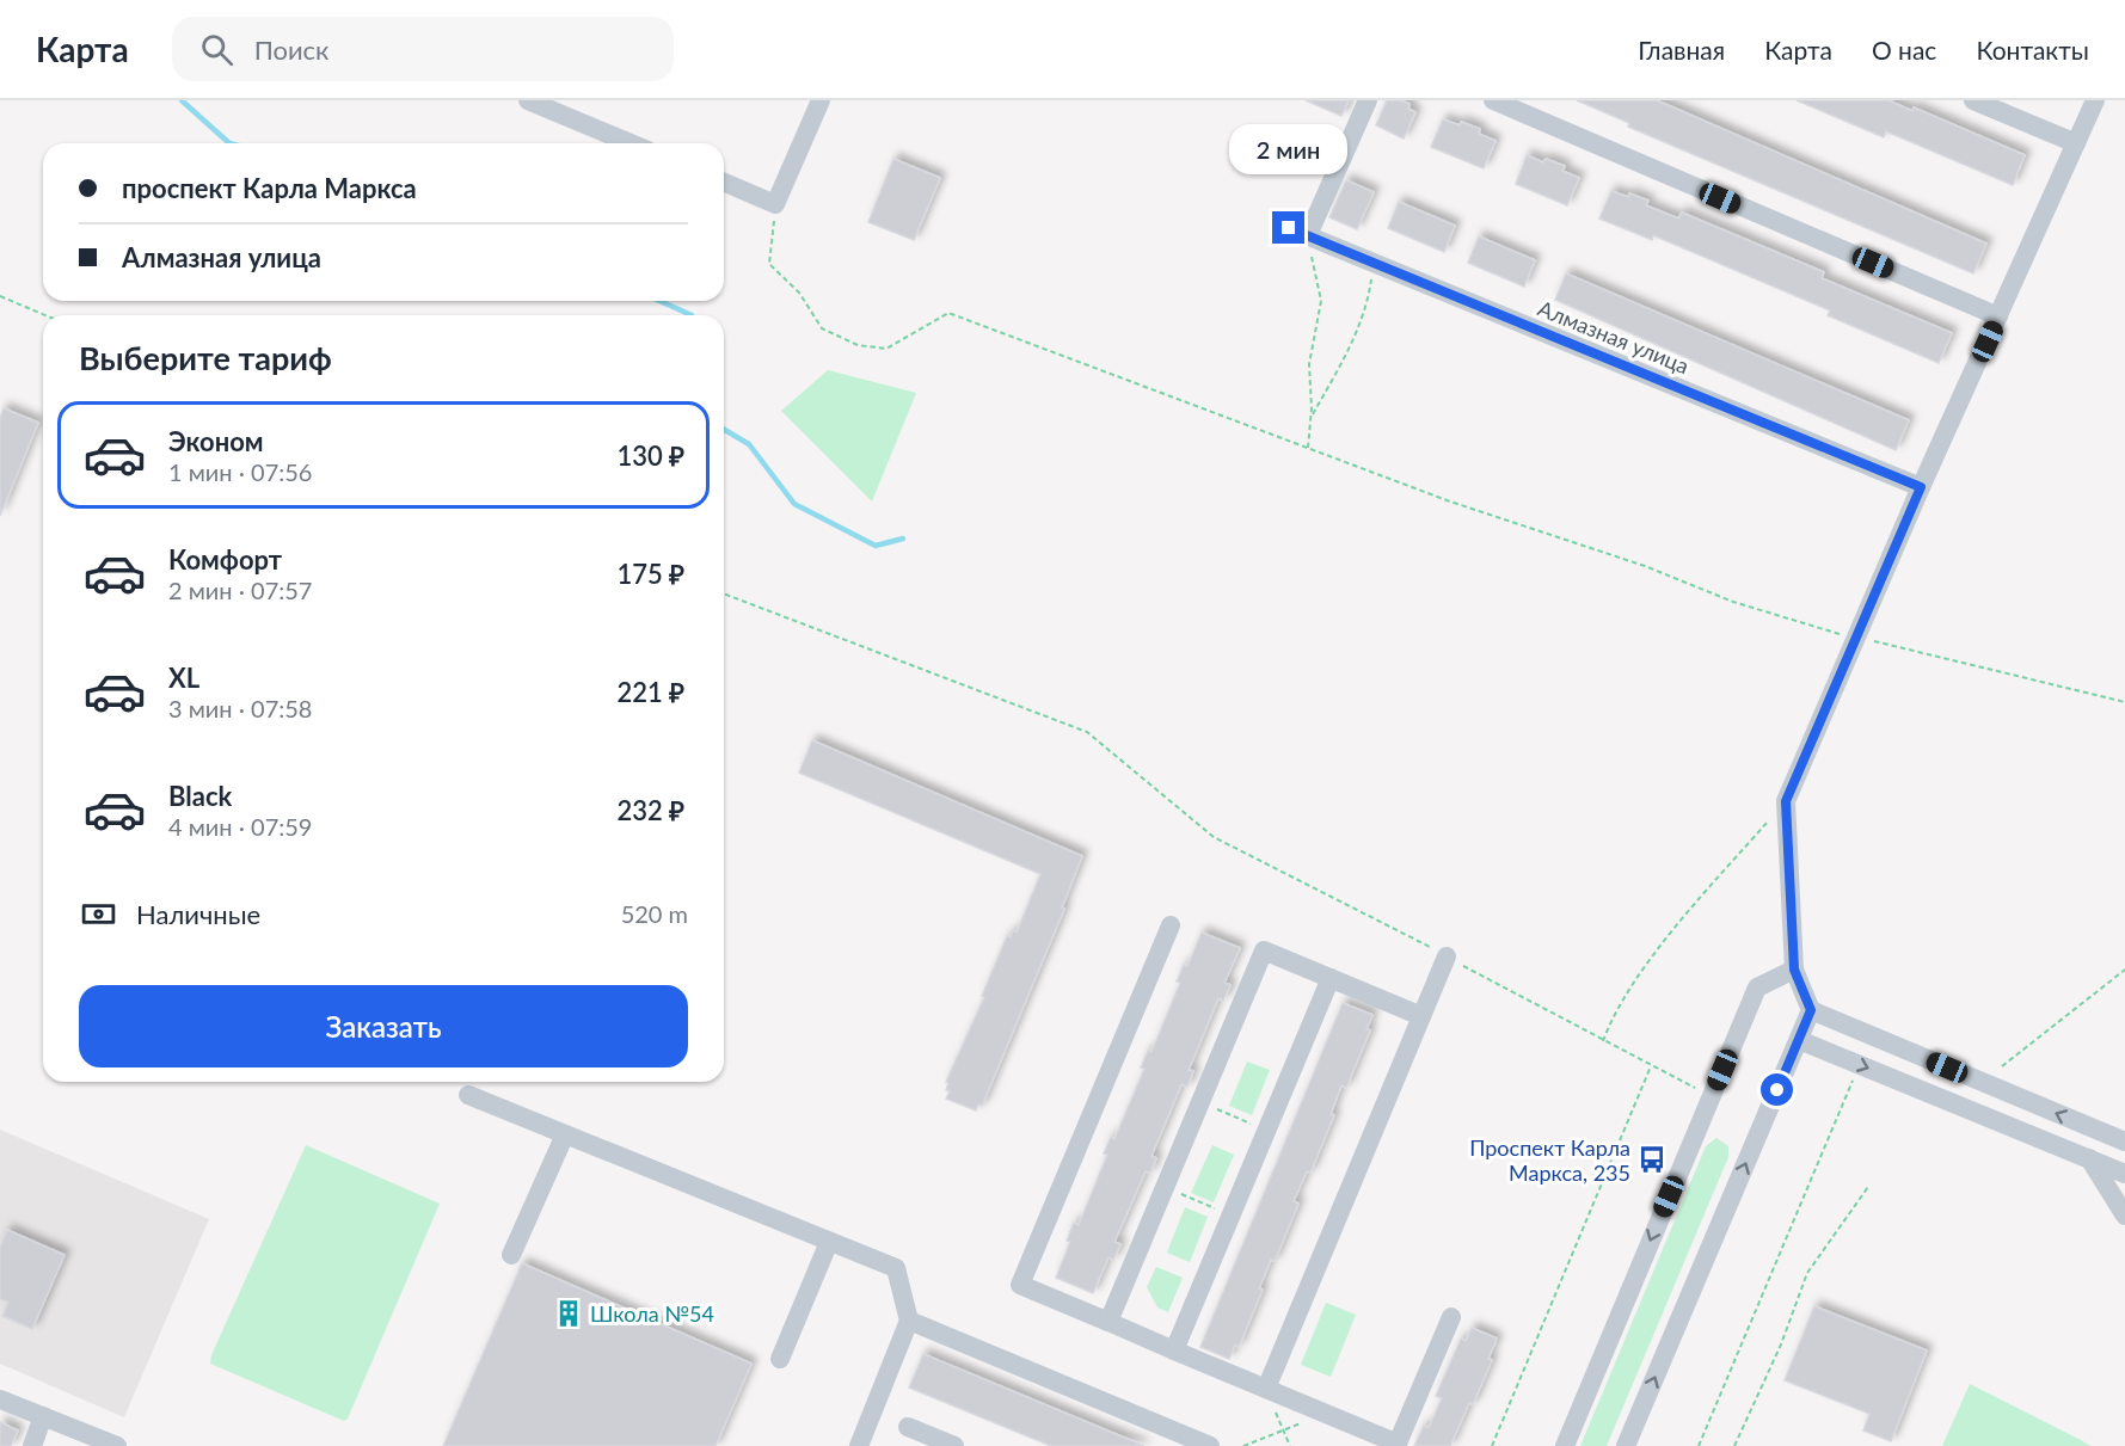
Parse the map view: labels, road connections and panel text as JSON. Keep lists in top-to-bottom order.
{
  "streets": {
    "street": ["Алмазная улица"]
  },
  "places": {
    "bus stop": ["Проспект Карла Маркса, 235"],
    "building": ["Школа №54"]
  },
  "page": {
    "header": "Карта",
    "search": "Поиск",
    "nav": [
      "Главная",
      "Карта",
      "О нас",
      "Контакты"
    ],
    "bubble": "2 мин",
    "banner": ["проспект Карла Маркса", "Алмазная улица"],
    "heading": "Выберите тариф",
    "list": [
      {
        "name": "Эконом",
        "note": "1 мин · 07:56",
        "value": "130 ₽"
      },
      {
        "name": "Комфорт",
        "note": "2 мин · 07:57",
        "value": "175 ₽"
      },
      {
        "name": "XL",
        "note": "3 мин · 07:58",
        "value": "221 ₽"
      },
      {
        "name": "Black",
        "note": "4 мин · 07:59",
        "value": "232 ₽"
      }
    ],
    "pay": ["Наличные", "520 m"],
    "buttons": "Заказать"
  }
}
